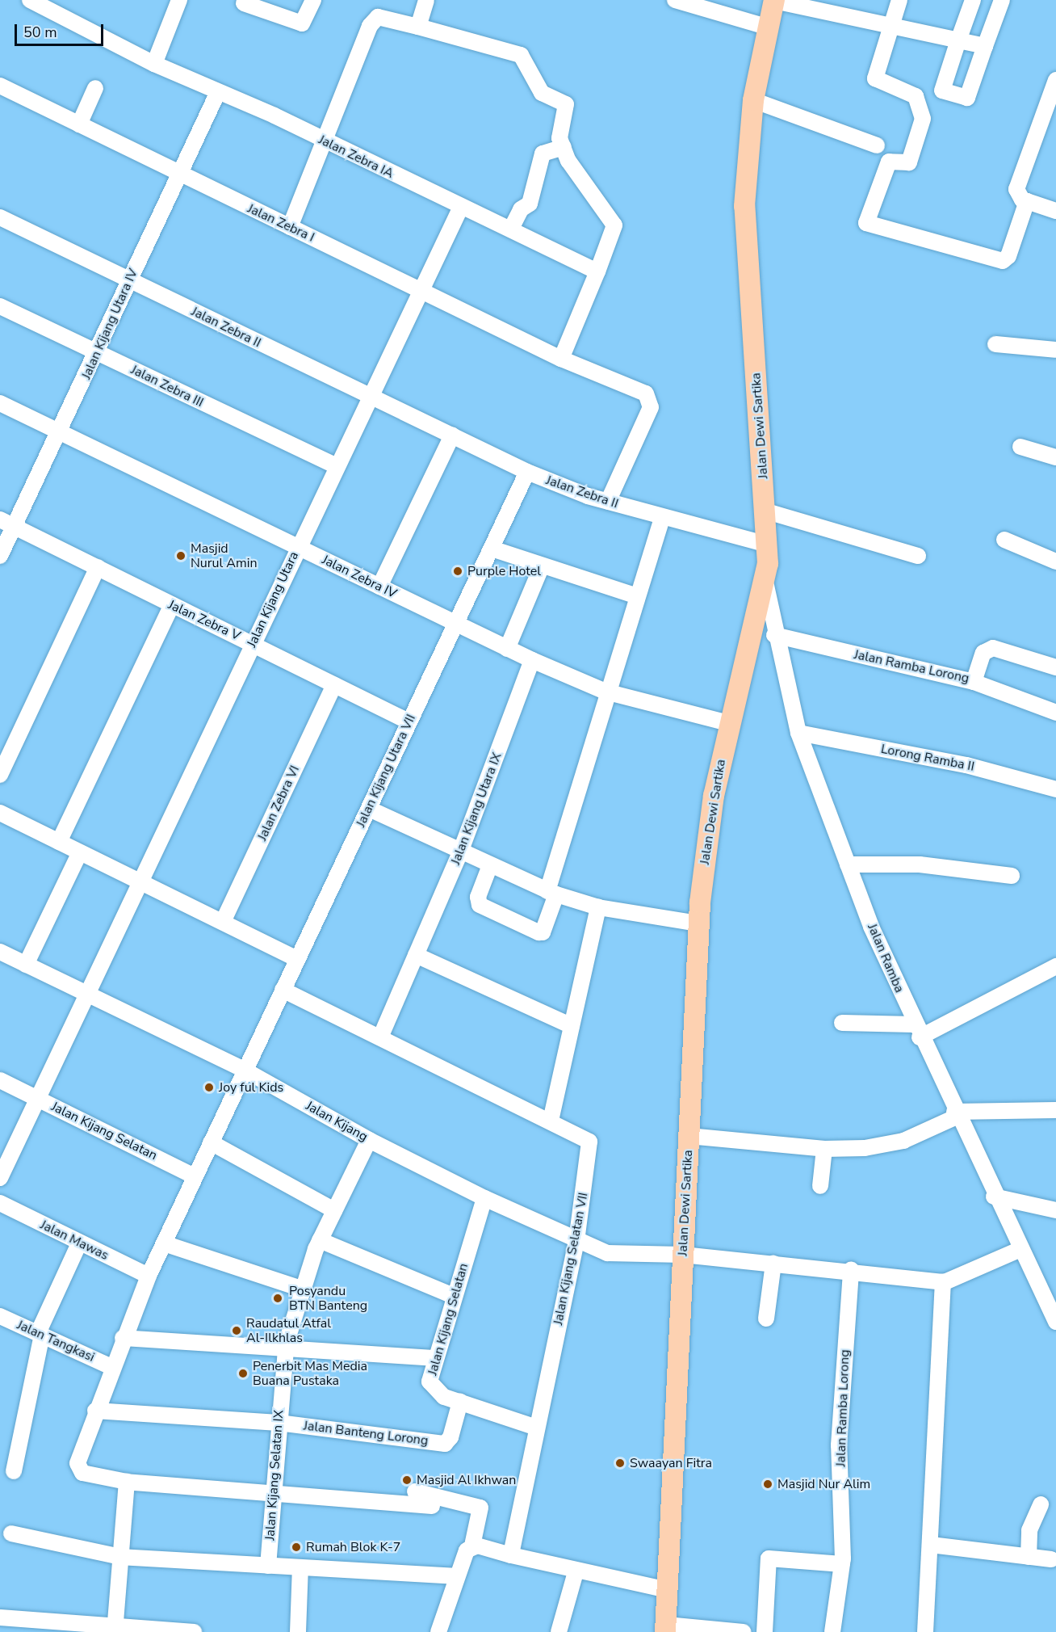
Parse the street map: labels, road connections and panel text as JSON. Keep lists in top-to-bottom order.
{
  "streets": {
    "main road": ["Jalan Dewi Sartika"],
    "street": [
      "Jalan Zebra IA",
      "Jalan Zebra I",
      "Jalan Kijang Utara IV",
      "Jalan Zebra II",
      "Jalan Zebra III",
      "Jalan Zebra IV",
      "Jalan Kijang Utara",
      "Jalan Zebra V",
      "Jalan Ramba Lorong",
      "Lorong Ramba II",
      "Jalan Kijang Utara VII",
      "Jalan Zebra VI",
      "Jalan Kijang Utara IX",
      "Jalan Ramba",
      "Jalan Kijang",
      "Jalan Kijang Selatan",
      "Jalan Mawas",
      "Jalan Kijang Selatan VII",
      "Jalan Tangkasi",
      "Jalan Banteng Lorong",
      "Jalan Kijang Selatan IX"
    ]
  },
  "crossings": [
    ["Jalan Zebra IA", "Jalan Kijang Utara IV"],
    ["Jalan Zebra IA", "Jalan Kijang Utara"],
    ["Jalan Zebra I", "Jalan Kijang Utara IV"],
    ["Jalan Zebra I", "Jalan Zebra II"],
    ["Jalan Zebra I", "Jalan Kijang Utara"],
    ["Jalan Kijang Utara IV", "Jalan Zebra II"],
    ["Jalan Kijang Utara IV", "Jalan Zebra III"],
    ["Jalan Kijang Utara IV", "Jalan Zebra IV"],
    ["Jalan Kijang Utara IV", "Jalan Zebra V"],
    ["Jalan Zebra II", "Jalan Dewi Sartika"],
    ["Jalan Zebra II", "Jalan Kijang Utara"],
    ["Jalan Zebra II", "Jalan Kijang Utara VII"],
    ["Jalan Zebra III", "Jalan Kijang Utara"],
    ["Jalan Dewi Sartika", "Jalan Zebra IV"],
    ["Jalan Dewi Sartika", "Jalan Ramba"],
    ["Jalan Dewi Sartika", "Jalan Kijang"],
    ["Jalan Zebra IV", "Jalan Kijang Utara"],
    ["Jalan Zebra IV", "Jalan Kijang Utara VII"],
    ["Jalan Zebra IV", "Jalan Kijang Utara IX"],
    ["Jalan Kijang Utara", "Jalan Zebra V"],
    ["Jalan Kijang Utara", "Jalan Kijang"],
    ["Jalan Kijang Utara", "Jalan Kijang Selatan"],
    ["Jalan Zebra V", "Jalan Kijang Utara VII"],
    ["Jalan Zebra V", "Jalan Zebra VI"],
    ["Jalan Ramba Lorong", "Jalan Ramba"],
    ["Lorong Ramba II", "Jalan Ramba"],
    ["Jalan Kijang Utara VII", "Jalan Kijang"],
    ["Jalan Kijang Utara VII", "Jalan Kijang Selatan VII"],
    ["Jalan Kijang Utara IX", "Jalan Kijang Selatan VII"],
    ["Jalan Kijang", "Jalan Kijang Selatan"],
    ["Jalan Kijang", "Jalan Kijang Selatan VII"],
    ["Jalan Kijang", "Jalan Kijang Selatan IX"],
    ["Jalan Kijang Selatan", "Jalan Kijang Selatan VII"],
    ["Jalan Kijang Selatan", "Jalan Banteng Lorong"],
    ["Jalan Banteng Lorong", "Jalan Kijang Selatan IX"]
  ],
  "places": [
    "Masjid Nurul Amin",
    "Purple Hotel",
    "Joy ful Kids",
    "Posyandu BTN Banteng",
    "Raudatul Atfal Al-Ilkhlas",
    "Penerbit Mas Media Buana Pustaka",
    "Swaayan Fitra",
    "Masjid Al Ikhwan",
    "Masjid Nur Alim",
    "Rumah Blok K-7"
  ],
  "scale_bar": "50 m"
}
